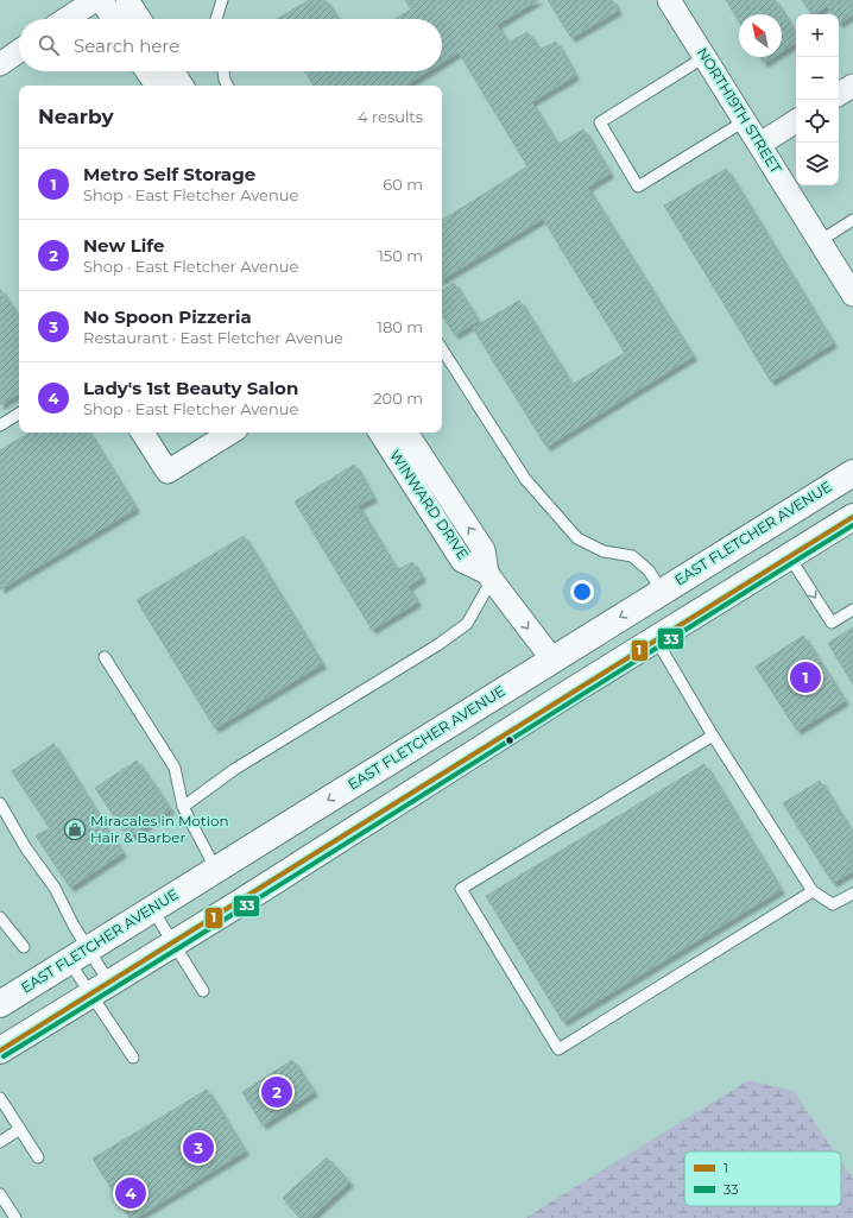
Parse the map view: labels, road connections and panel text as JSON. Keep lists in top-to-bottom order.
{
  "streets": {
    "main road": ["EAST FLETCHER AVENUE"],
    "street": ["NORTH19TH STREET", "WINWARD DRIVE"]
  },
  "crossings": [
    ["WINWARD DRIVE", "EAST FLETCHER AVENUE"]
  ],
  "places": {
    "shop": ["Miracales in Motion Hair & Barber"]
  },
  "lines": ["transit line 1", "transit line 33"],
  "legend": ["1", "33"],
  "north": "top left",
  "page": {
    "map_buttons": ["+", "−"],
    "search": "Search here",
    "heading": ["Nearby", "4 results"],
    "list": [
      {
        "mark": "1",
        "name": "Metro Self Storage",
        "note": "Shop · East Fletcher Avenue",
        "value": "60 m"
      },
      {
        "mark": "2",
        "name": "New Life",
        "note": "Shop · East Fletcher Avenue",
        "value": "150 m"
      },
      {
        "mark": "3",
        "name": "No Spoon Pizzeria",
        "note": "Restaurant · East Fletcher Avenue",
        "value": "180 m"
      },
      {
        "mark": "4",
        "name": "Lady's 1st Beauty Salon",
        "note": "Shop · East Fletcher Avenue",
        "value": "200 m"
      }
    ],
    "pins": [
      "1",
      "2",
      "3",
      "4"
    ]
  }
}
